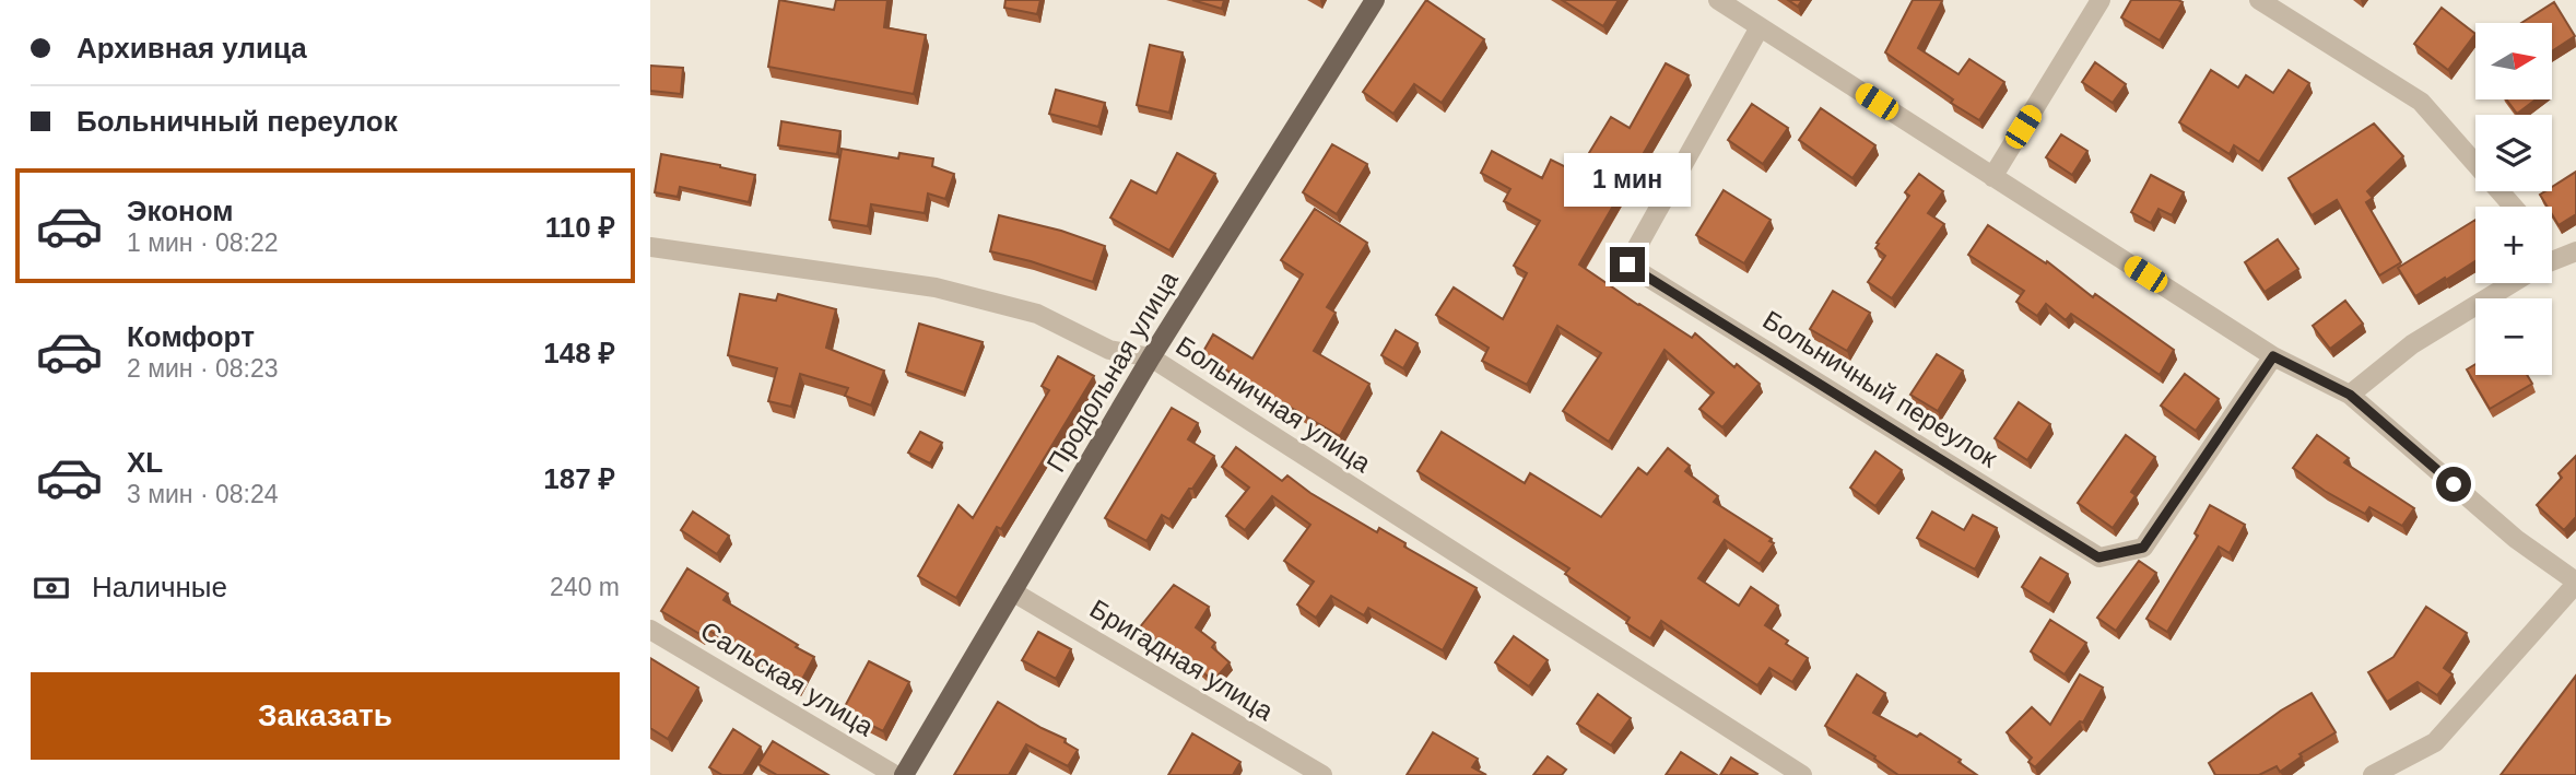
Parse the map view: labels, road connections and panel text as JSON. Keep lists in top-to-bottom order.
{
  "streets": {
    "main road": ["Продольная улица"],
    "street": [
      "Больничный переулок",
      "Больничная улица",
      "Бригадная улица",
      "Сальская улица"
    ]
  },
  "crossings": [
    ["Продольная улица", "Больничная улица"],
    ["Продольная улица", "Бригадная улица"]
  ],
  "north": "right",
  "page": {
    "banner": ["Архивная улица", "Больничный переулок"],
    "map_buttons": ["+", "−"],
    "bubble": "1 мин",
    "list": [
      {
        "name": "Эконом",
        "note": "1 мин · 08:22",
        "value": "110 ₽"
      },
      {
        "name": "Комфорт",
        "note": "2 мин · 08:23",
        "value": "148 ₽"
      },
      {
        "name": "XL",
        "note": "3 мин · 08:24",
        "value": "187 ₽"
      }
    ],
    "pay": ["Наличные", "240 m"],
    "buttons": "Заказать"
  }
}
